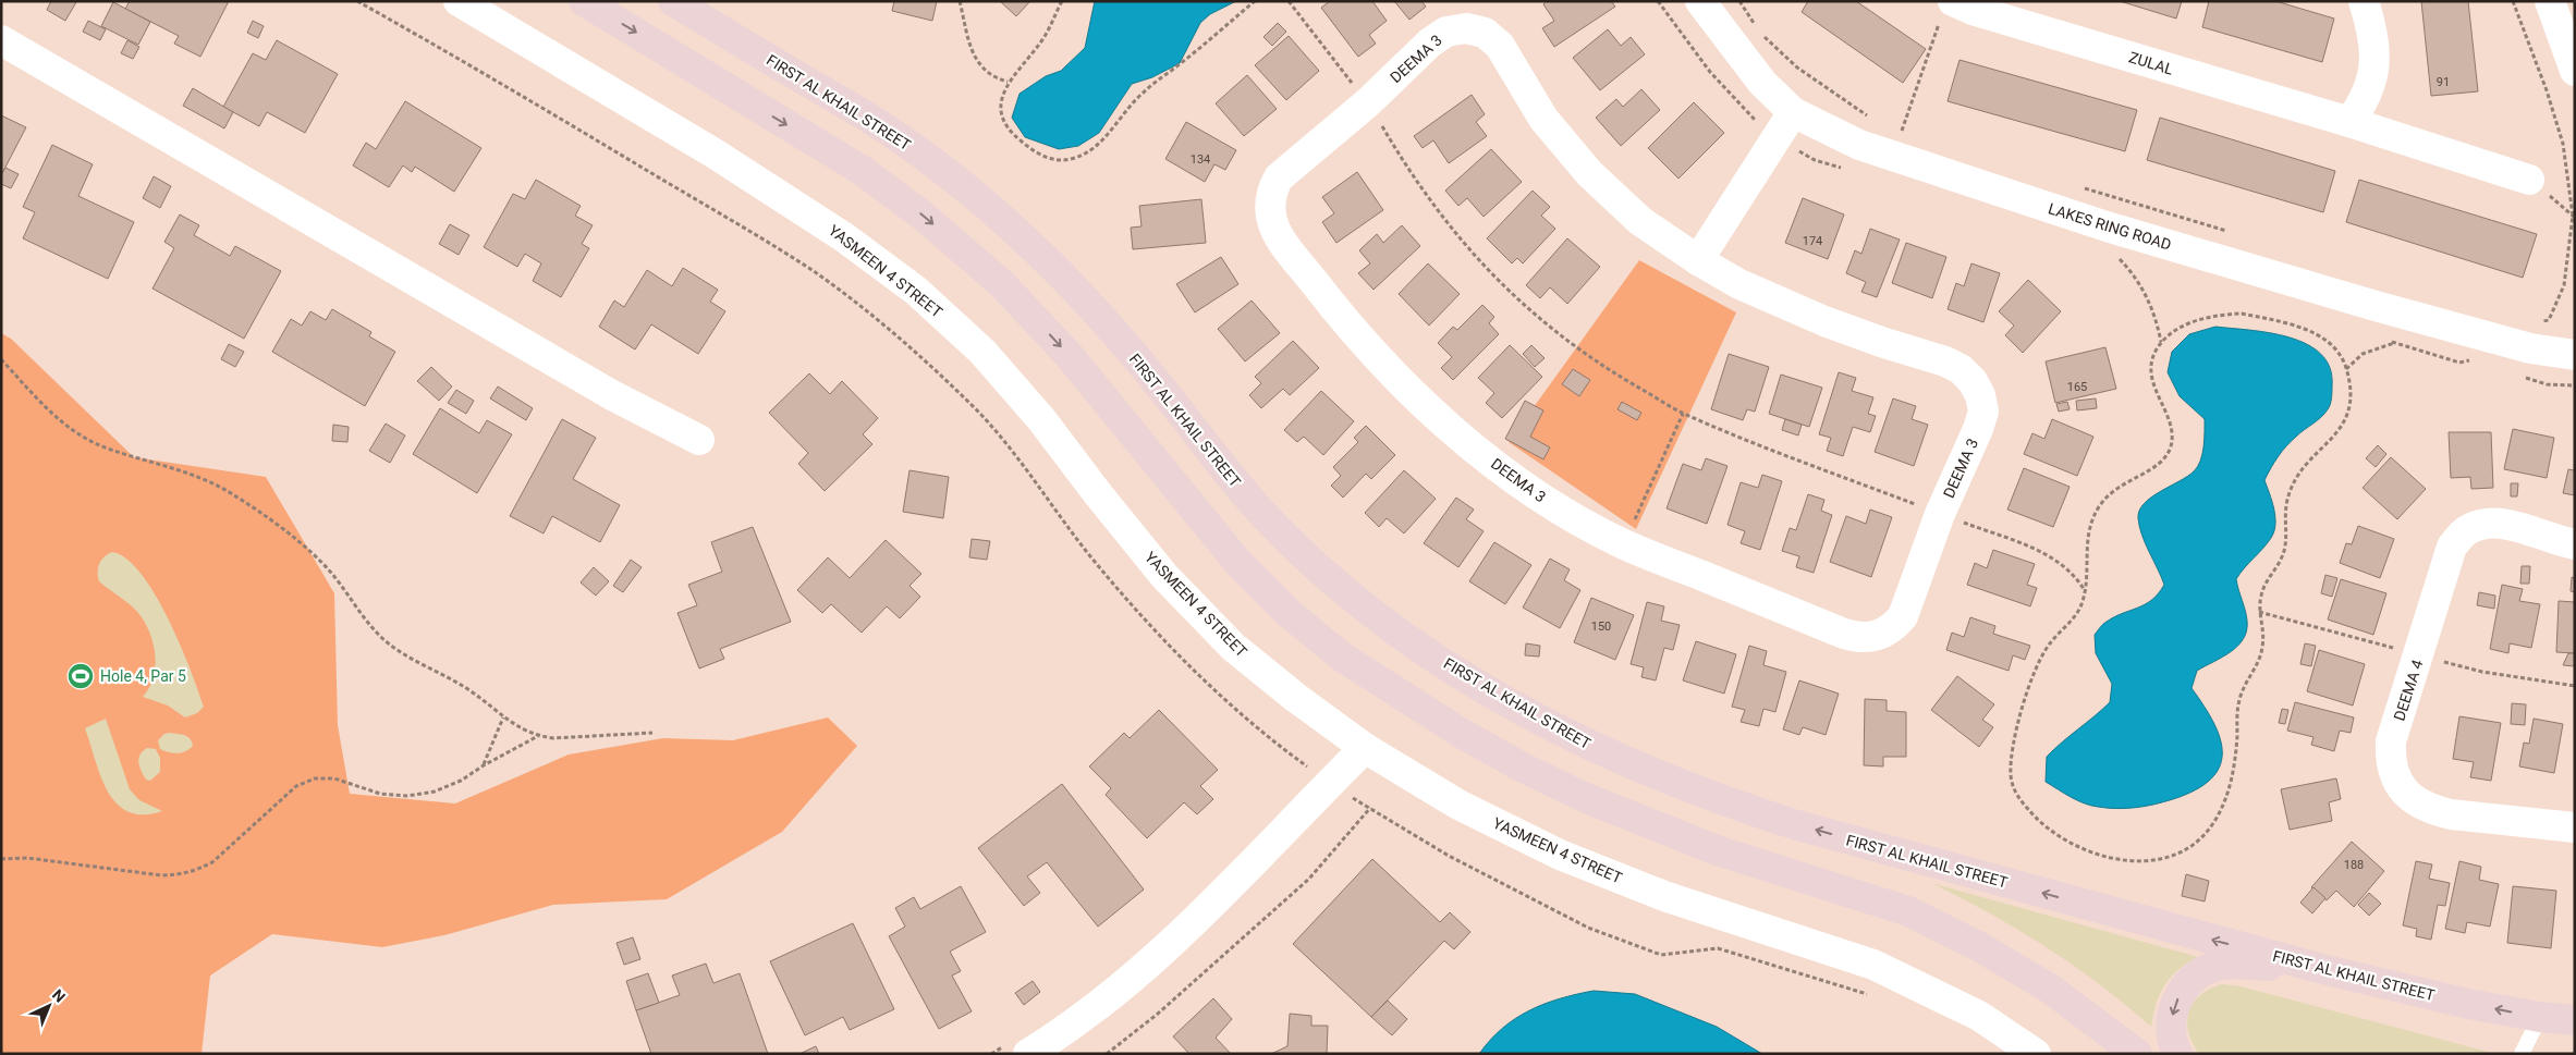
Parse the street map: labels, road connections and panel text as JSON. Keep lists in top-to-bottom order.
{
  "streets": {
    "main road": ["FIRST AL KHAIL STREET"],
    "street": [
      "DEEMA 3",
      "ZULAL",
      "LAKES RING ROAD",
      "YASMEEN 4 STREET",
      "DEEMA 4"
    ]
  },
  "places": {
    "sports": ["Hole 4, Par 5"]
  },
  "house_numbers": [
    "91",
    "134",
    "174",
    "165",
    "150",
    "188"
  ],
  "north": "top right"
}
